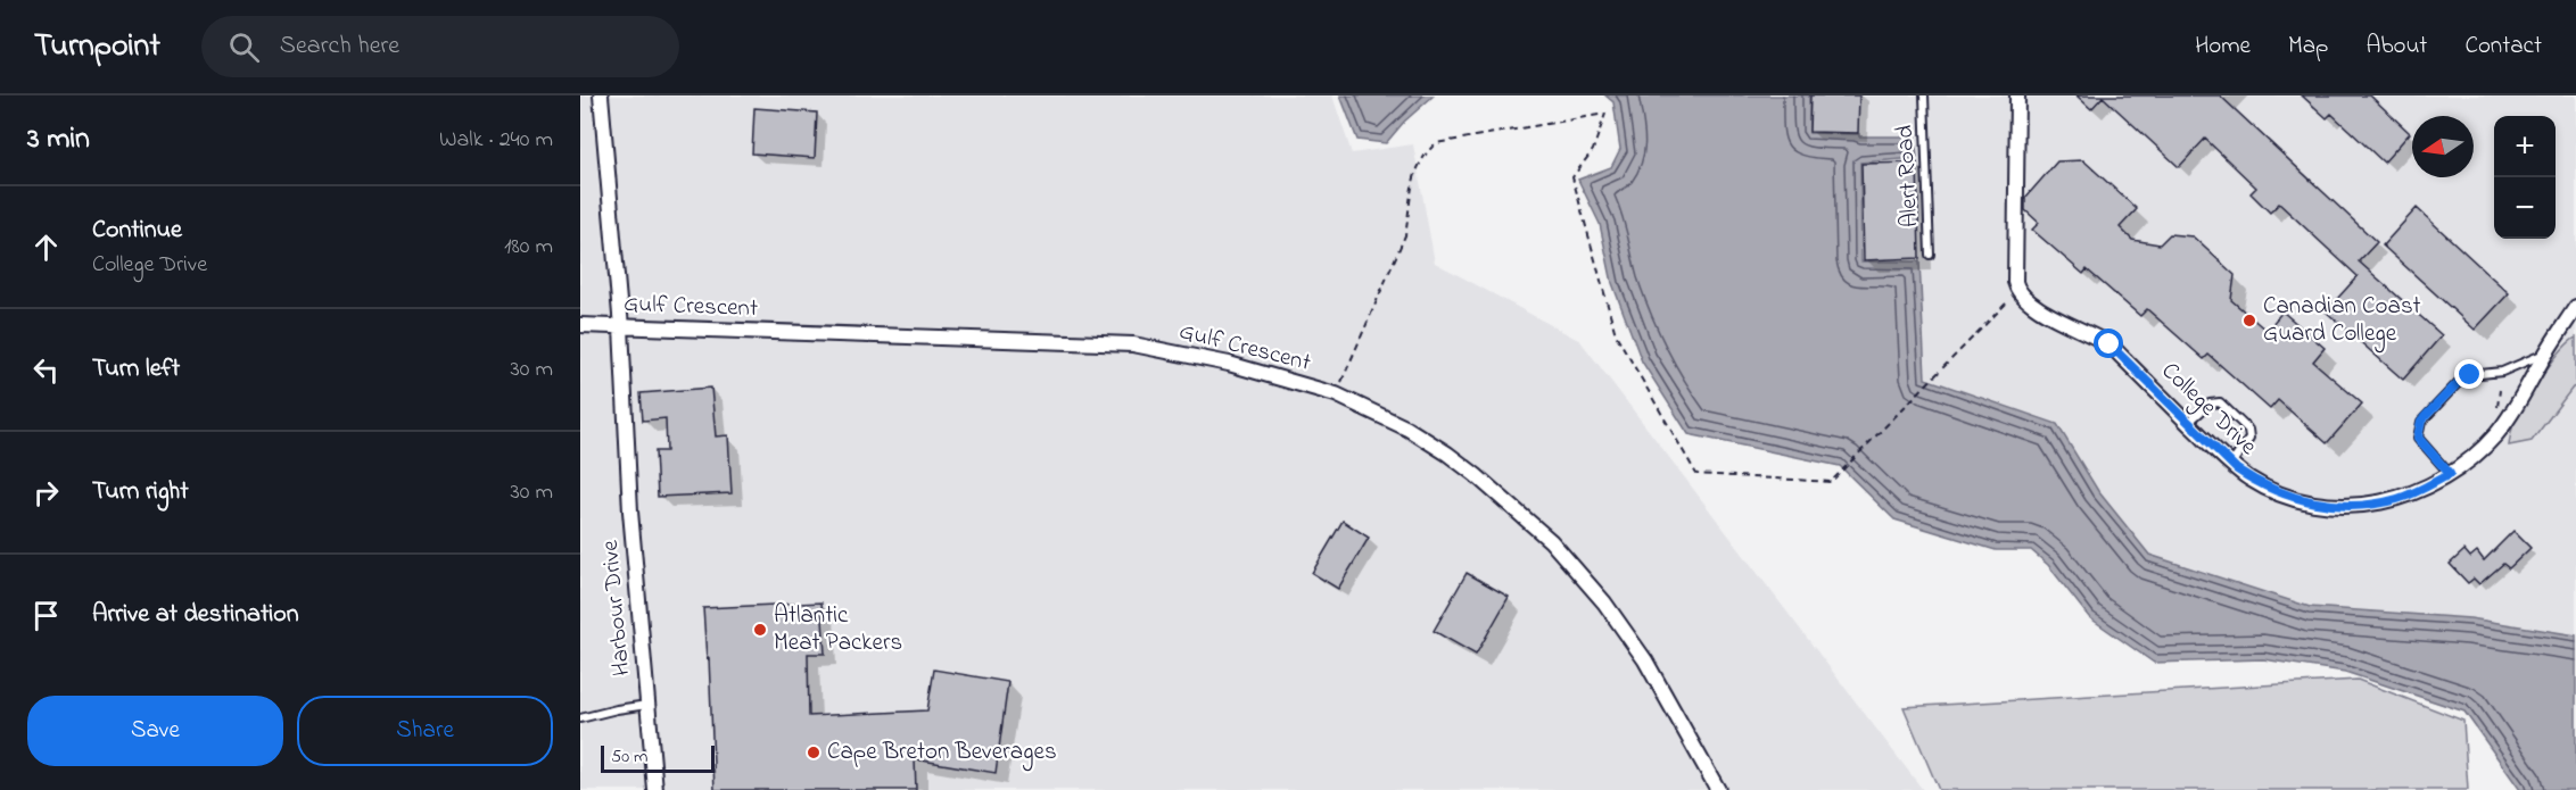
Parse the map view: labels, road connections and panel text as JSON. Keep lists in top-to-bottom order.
{
  "streets": {
    "street": ["Gulf Crescent", "College Drive", "Harbour Drive"],
    "lane": ["Alert Road"]
  },
  "crossings": [
    ["Gulf Crescent", "Harbour Drive"]
  ],
  "places": ["Canadian Coast Guard College", "Atlantic Meat Packers", "Cape Breton Beverages"],
  "scale_bar": "50 m",
  "north": "left",
  "page": {
    "header": "Turnpoint",
    "search": "Search here",
    "nav": [
      "Home",
      "Map",
      "About",
      "Contact"
    ],
    "heading": ["3 min", "Walk · 240 m"],
    "map_buttons": ["+", "−"],
    "list": [
      ["Continue", "College Drive", "180 m"],
      ["Turn left", "30 m"],
      ["Turn right", "30 m"],
      "Arrive at destination"
    ],
    "buttons": ["Save", "Share"],
    "scale": "50 m"
  }
}
